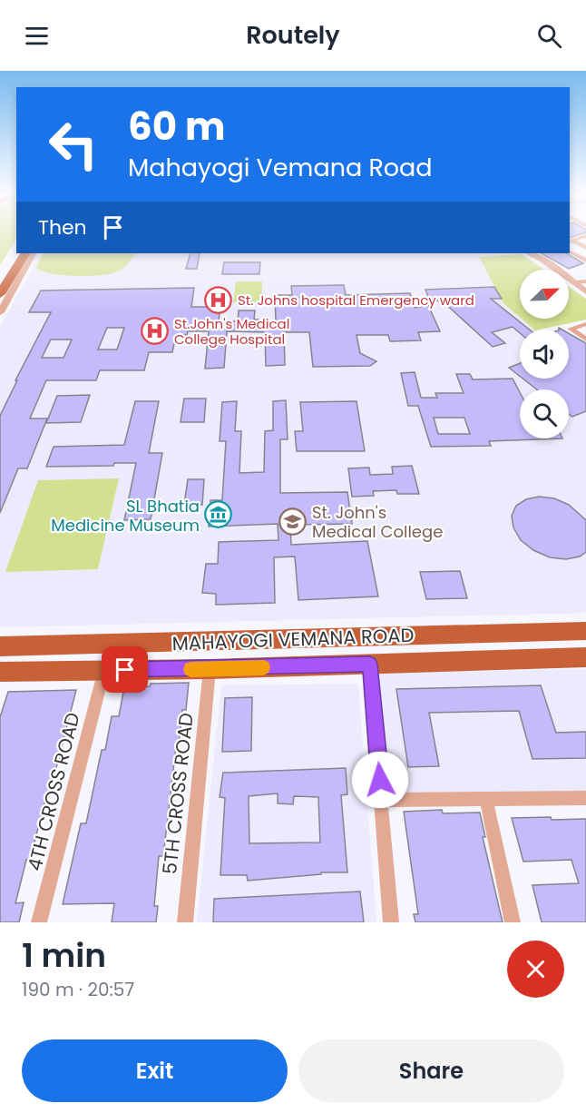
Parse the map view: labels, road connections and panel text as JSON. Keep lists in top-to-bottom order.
{
  "streets": {
    "main road": ["MAHAYOGI VEMANA ROAD"],
    "street": ["4TH CROSS ROAD", "5TH CROSS ROAD"]
  },
  "crossings": [
    ["MAHAYOGI VEMANA ROAD", "4TH CROSS ROAD"],
    ["MAHAYOGI VEMANA ROAD", "5TH CROSS ROAD"]
  ],
  "places": {
    "hospital": ["St. Johns hospital Emergency ward", "St.John's Medical College Hospital"],
    "museum": ["SL Bhatia Medicine Museum"],
    "school or university": ["St. John's Medical College"]
  },
  "north": "top right",
  "page": {
    "header": "Routely",
    "turn": ["60 m", "Mahayogi Vemana Road"],
    "then": "Then",
    "heading": ["1 min", "190 m · 20:57"],
    "buttons": ["Exit", "Share"]
  }
}
